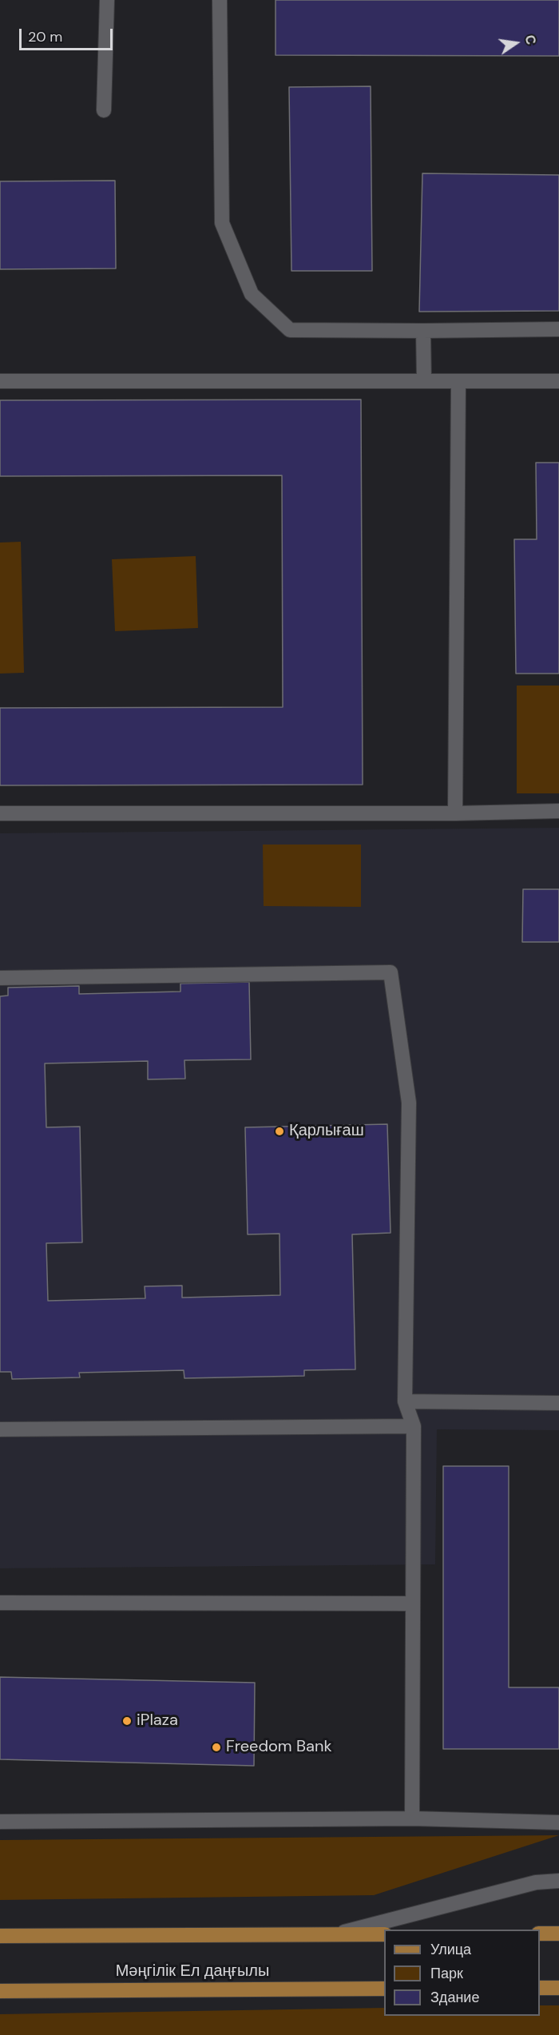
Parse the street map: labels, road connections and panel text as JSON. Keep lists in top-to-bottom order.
{
  "streets": {
    "main road": ["Мәңгілік Ел даңғылы"]
  },
  "places": ["Қарлығаш", "iPlaza", "Freedom Bank"],
  "legend": ["Улица", "Парк", "Здание"],
  "scale_bar": "20 m",
  "north": "right"
}
